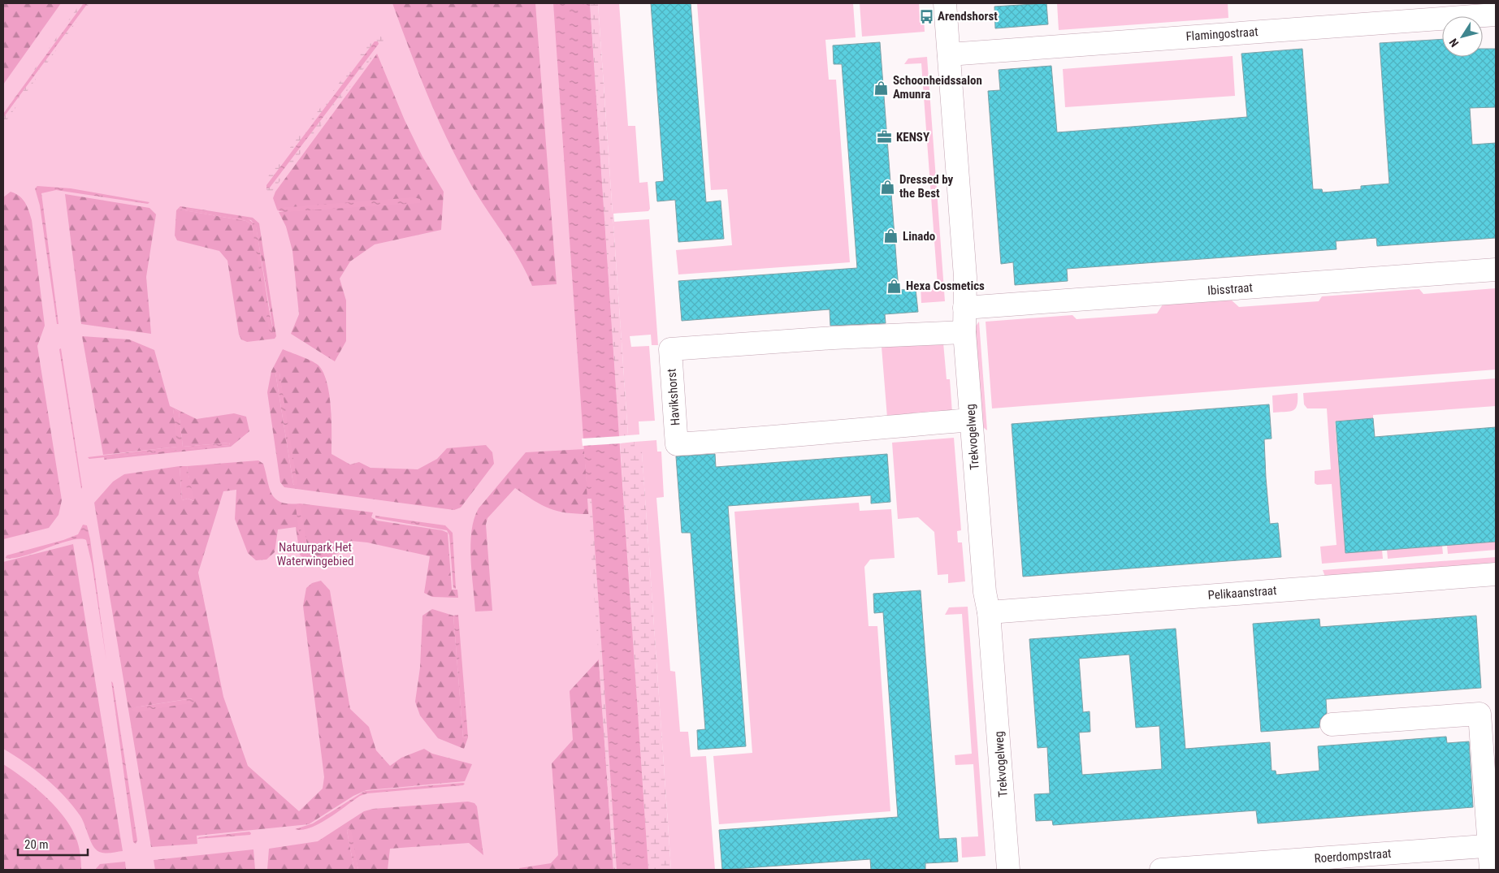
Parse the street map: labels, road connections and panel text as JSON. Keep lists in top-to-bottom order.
{
  "streets": {
    "street": [
      "Flamingostraat",
      "Ibisstraat",
      "Havikshorst",
      "Trekvogelweg",
      "Pelikaanstraat",
      "Roerdompstraat"
    ]
  },
  "crossings": [
    ["Flamingostraat", "Trekvogelweg"],
    ["Ibisstraat", "Trekvogelweg"],
    ["Havikshorst", "Trekvogelweg"],
    ["Trekvogelweg", "Pelikaanstraat"]
  ],
  "parks": ["Natuurpark Het Waterwingebied"],
  "places": {
    "bus stop": ["Arendshorst"],
    "shop": [
      "Schoonheidssalon Amunra",
      "Dressed by the Best",
      "Linado",
      "Hexa Cosmetics"
    ],
    "office": ["KENSY"]
  },
  "scale_bar": "20 m",
  "north": "bottom left"
}
